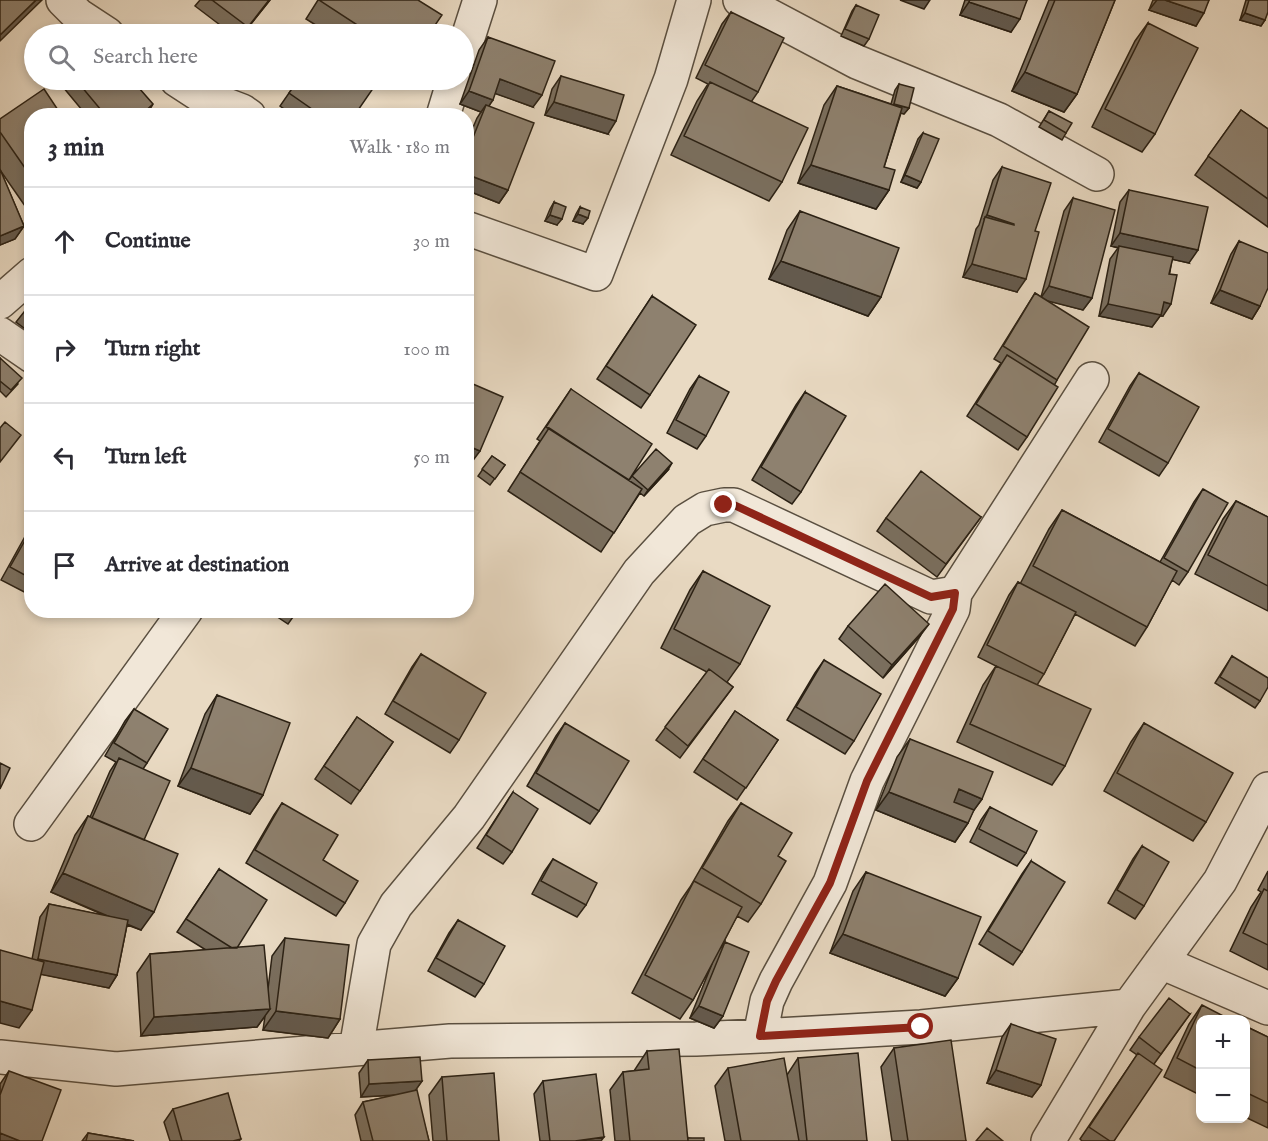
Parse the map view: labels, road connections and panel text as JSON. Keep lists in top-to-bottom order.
{
  "page": {
    "search": "Search here",
    "heading": ["3 min", "Walk · 180 m"],
    "list": [
      ["Continue", "30 m"],
      ["Turn right", "100 m"],
      ["Turn left", "50 m"],
      "Arrive at destination"
    ],
    "map_buttons": ["+", "−"]
  }
}
